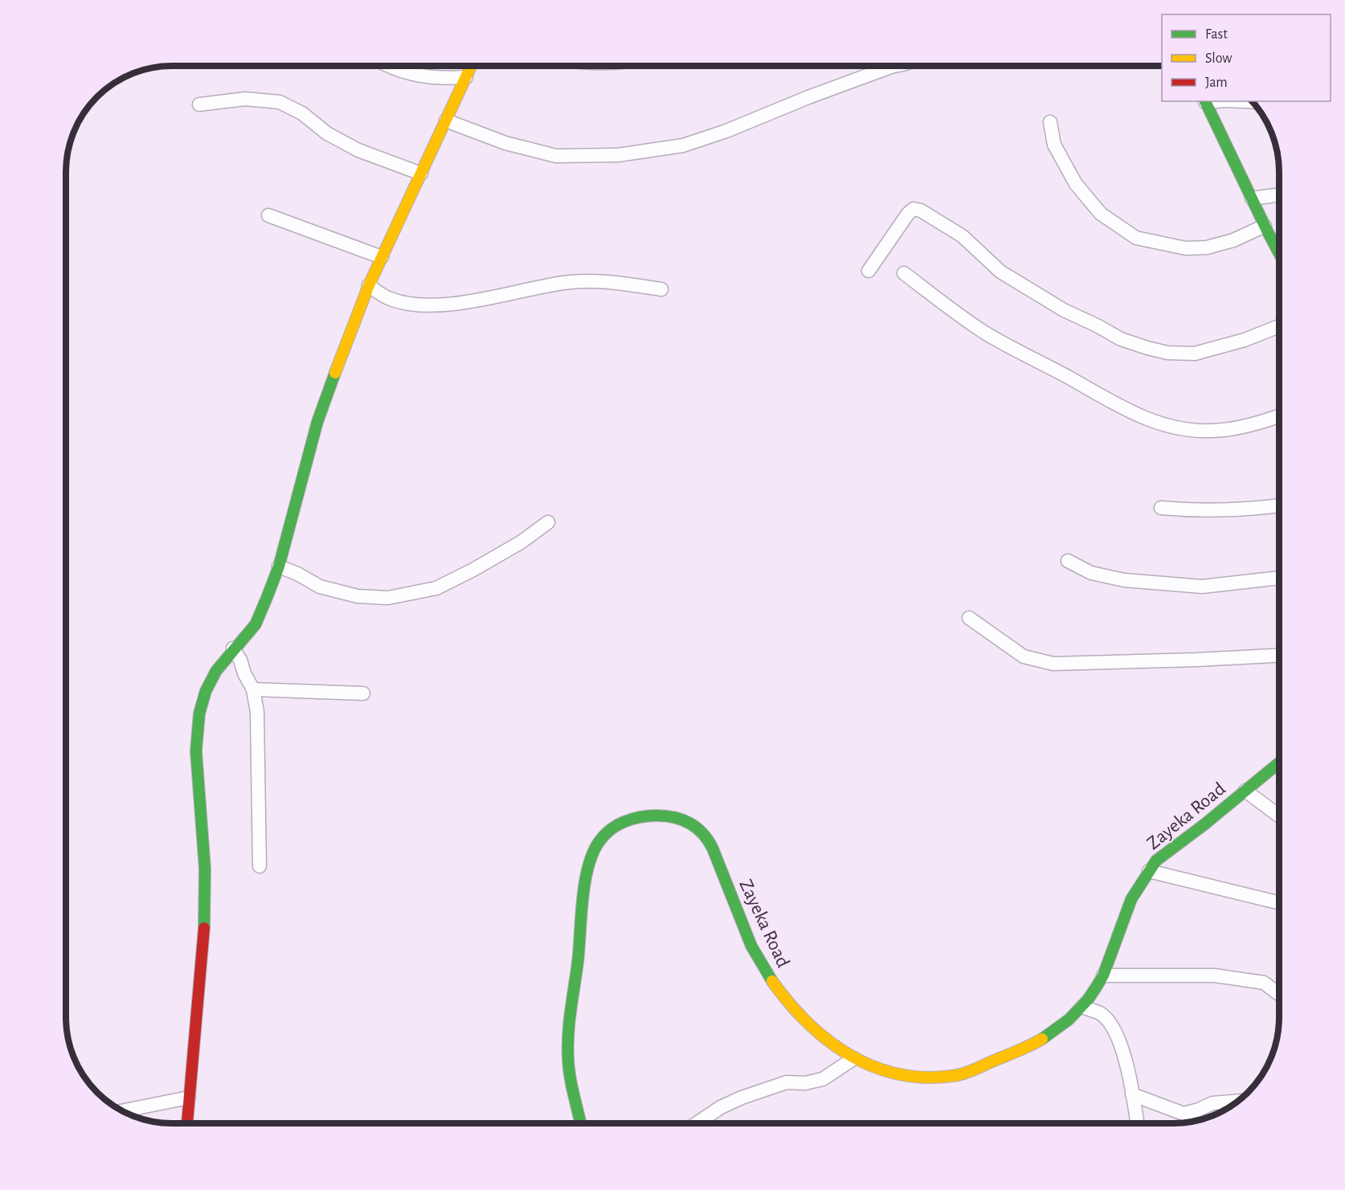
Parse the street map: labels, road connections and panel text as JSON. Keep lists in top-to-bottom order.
{
  "streets": {
    "street": ["Zayeka Road"]
  },
  "legend": ["Fast", "Slow", "Jam"]
}
